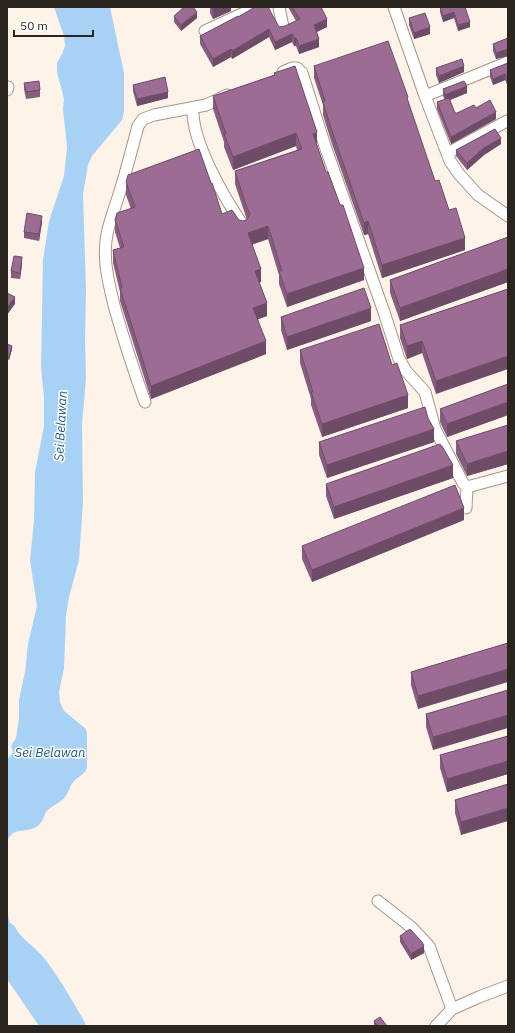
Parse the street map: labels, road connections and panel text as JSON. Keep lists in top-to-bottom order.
{
  "water": ["Sei Belawan"],
  "scale_bar": "50 m"
}
